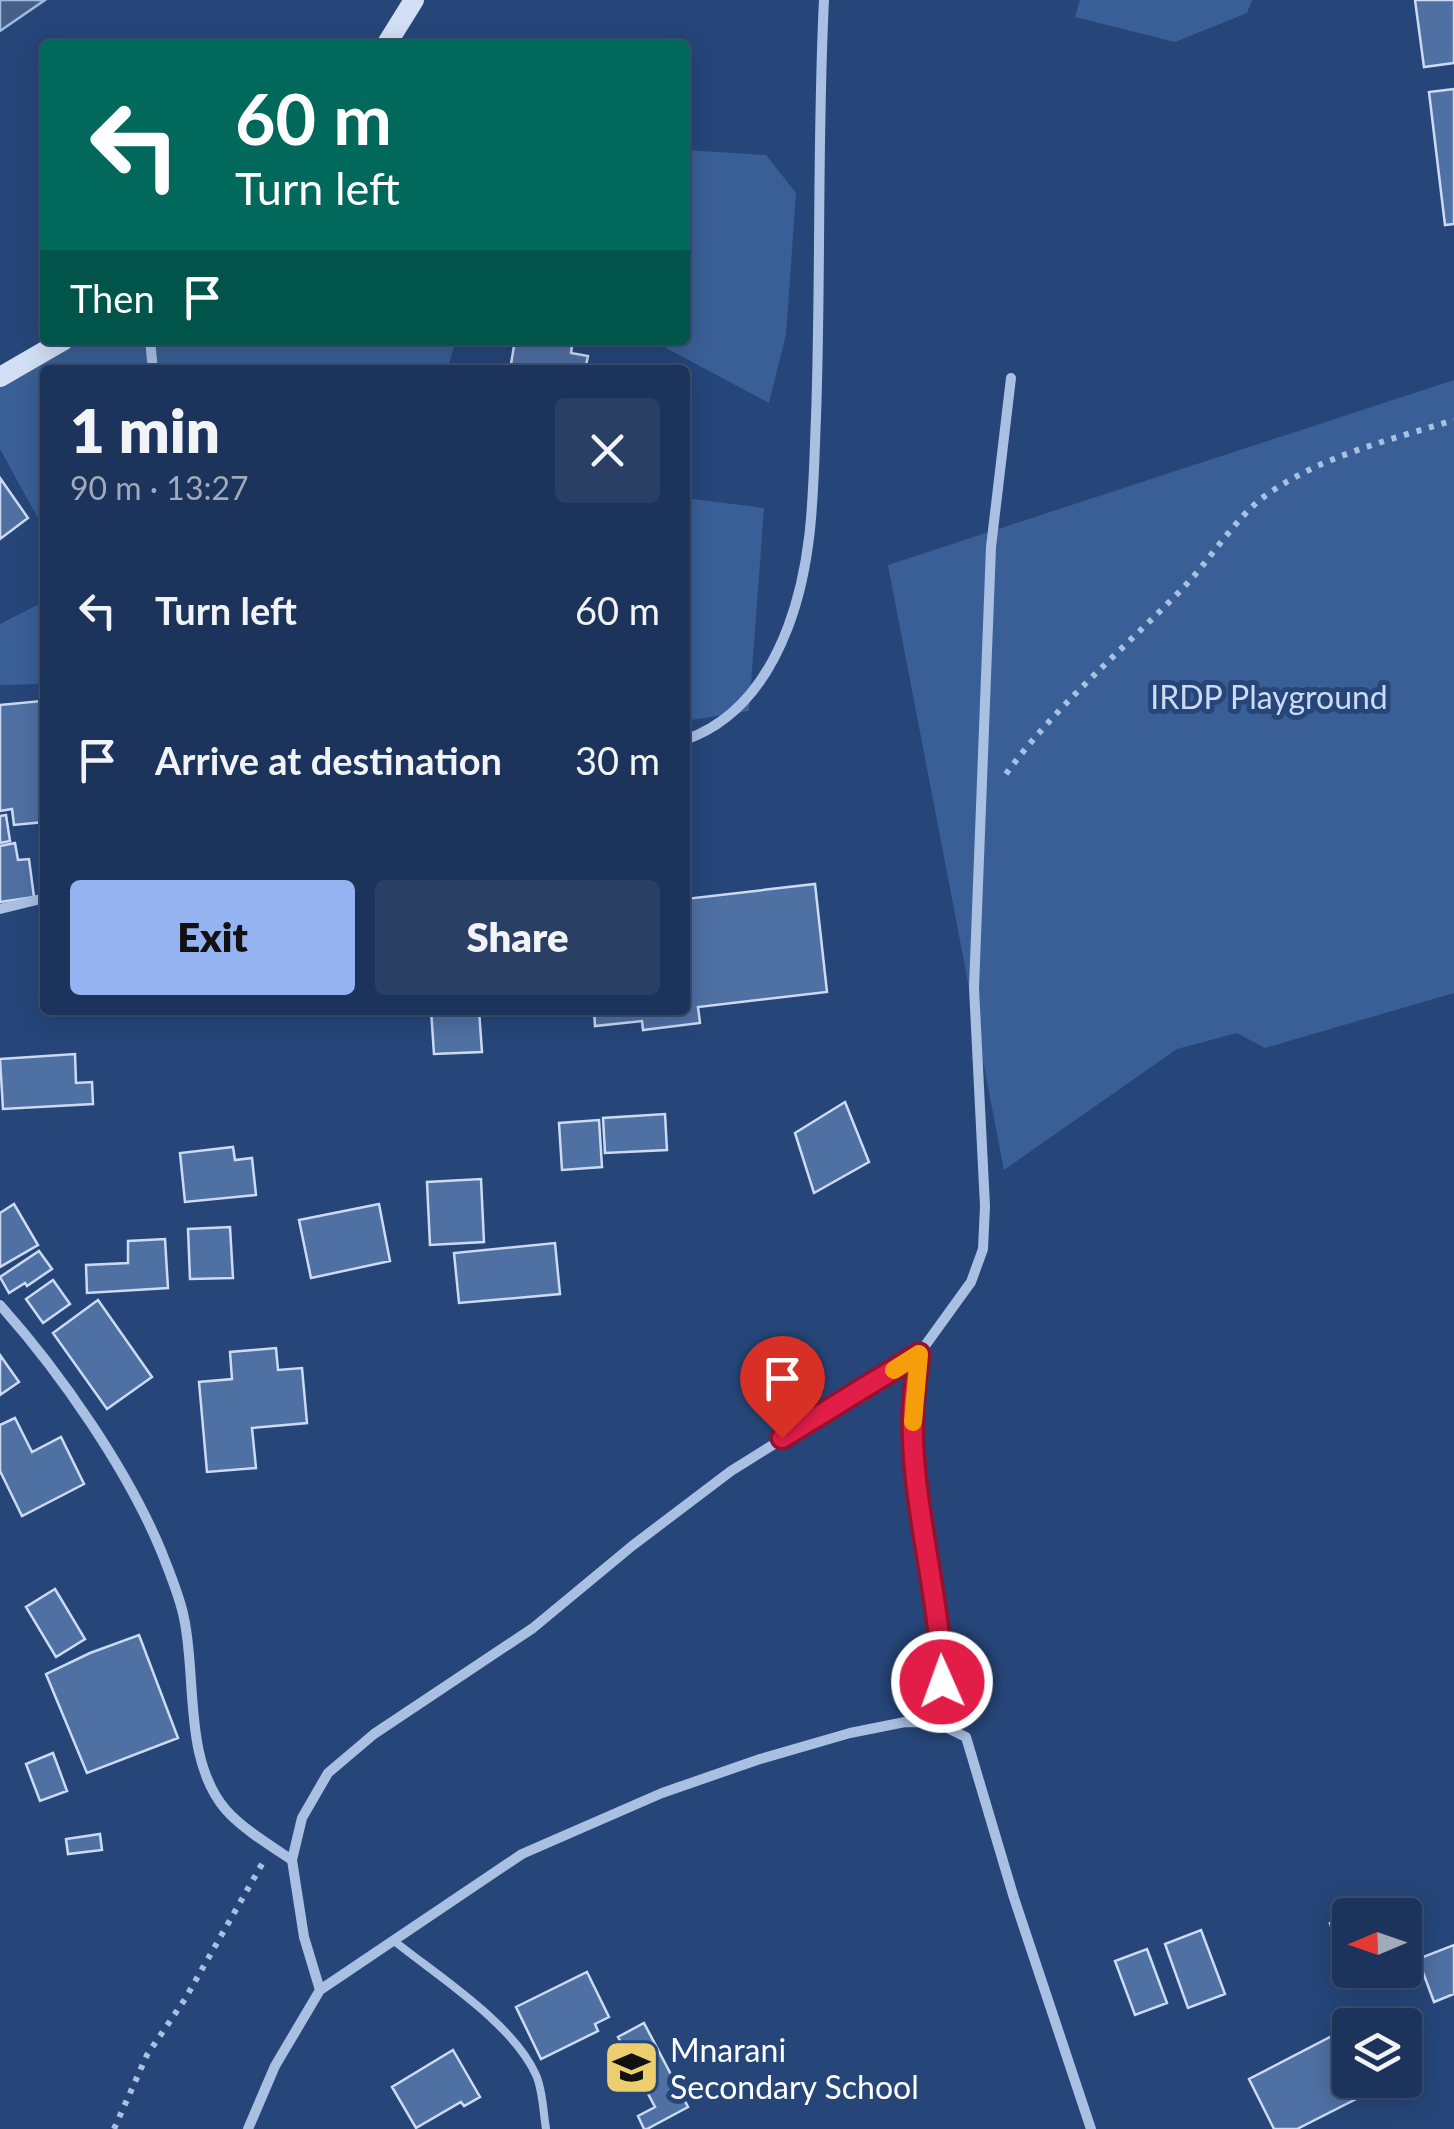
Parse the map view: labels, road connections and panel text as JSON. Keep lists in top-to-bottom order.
{
  "parks": ["IRDP Playground"],
  "places": {
    "school or university": ["Mnarani Secondary School"]
  },
  "north": "left",
  "page": {
    "turn": ["60 m", "Turn left"],
    "then": "Then",
    "heading": ["1 min", "90 m · 13:27"],
    "list": [
      {
        "name": "Turn left",
        "value": "60 m"
      },
      {
        "name": "Arrive at destination",
        "value": "30 m"
      }
    ],
    "buttons": ["Exit", "Share"]
  }
}
